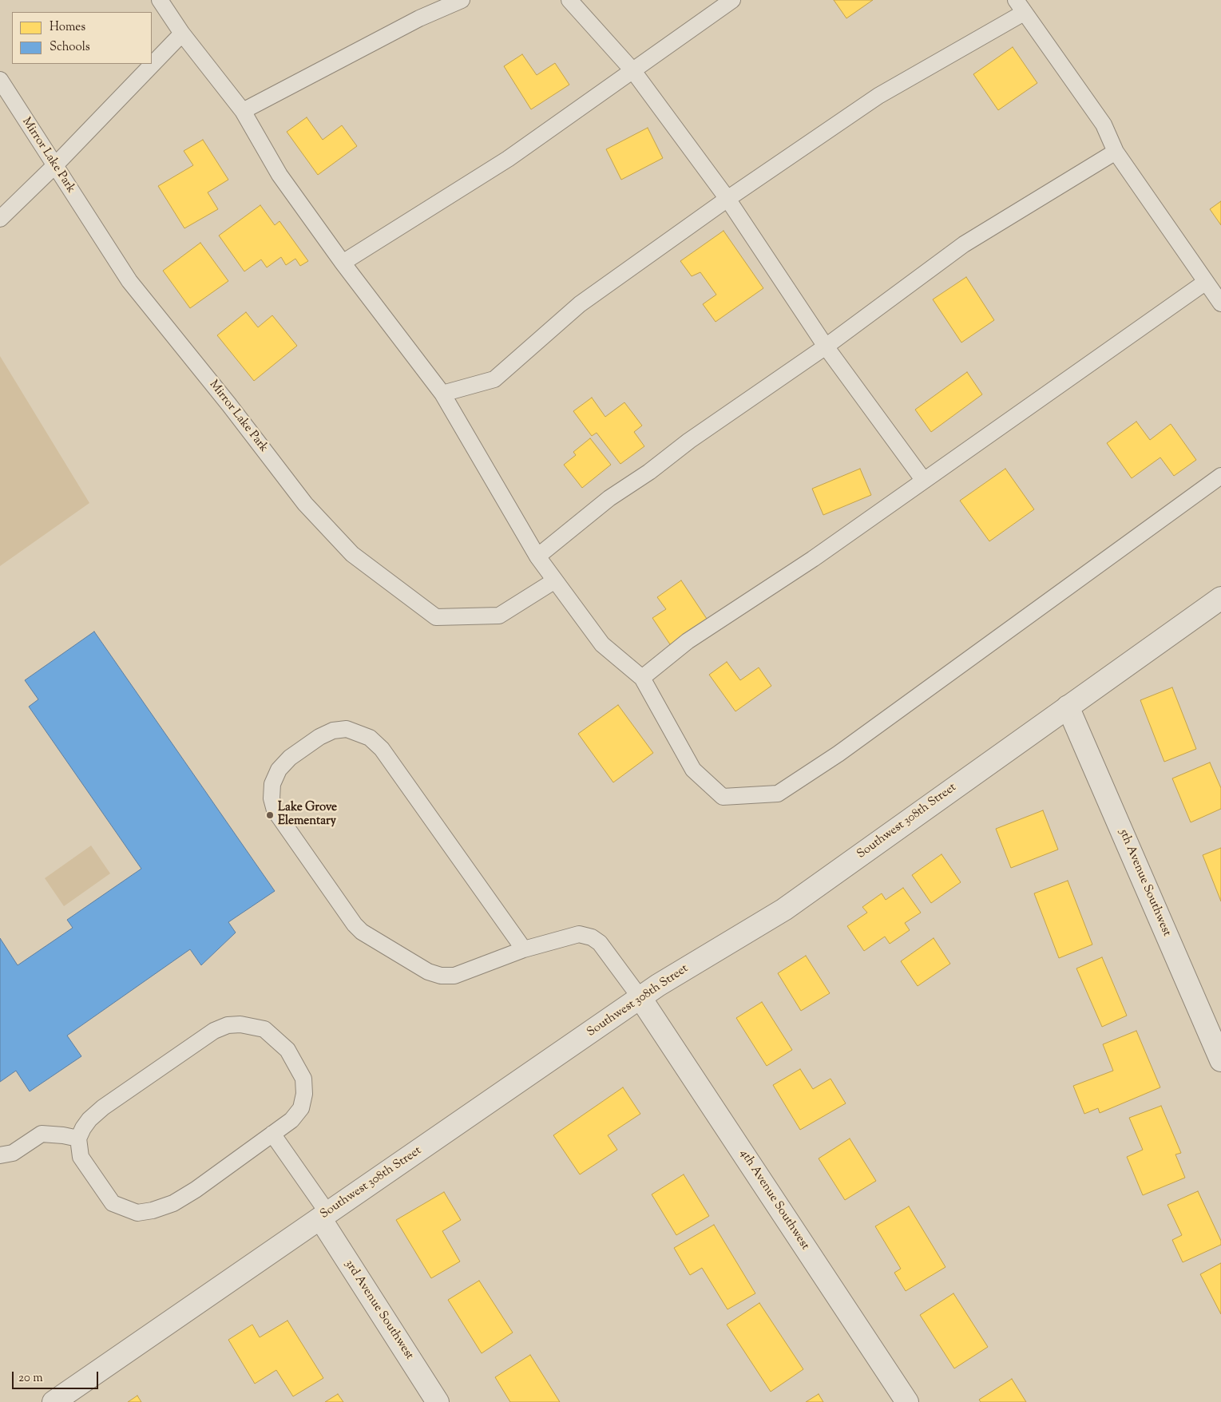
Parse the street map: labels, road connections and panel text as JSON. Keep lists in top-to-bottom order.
{
  "streets": {
    "street": [
      "Southwest 308th Street",
      "5th Avenue Southwest",
      "4th Avenue Southwest",
      "3rd Avenue Southwest"
    ],
    "lane": ["Mirror Lake Park"]
  },
  "crossings": [
    ["Southwest 308th Street", "5th Avenue Southwest"],
    ["Southwest 308th Street", "4th Avenue Southwest"],
    ["Southwest 308th Street", "3rd Avenue Southwest"]
  ],
  "places": ["Lake Grove Elementary"],
  "legend": ["Homes", "Schools"],
  "scale_bar": "20 m"
}
